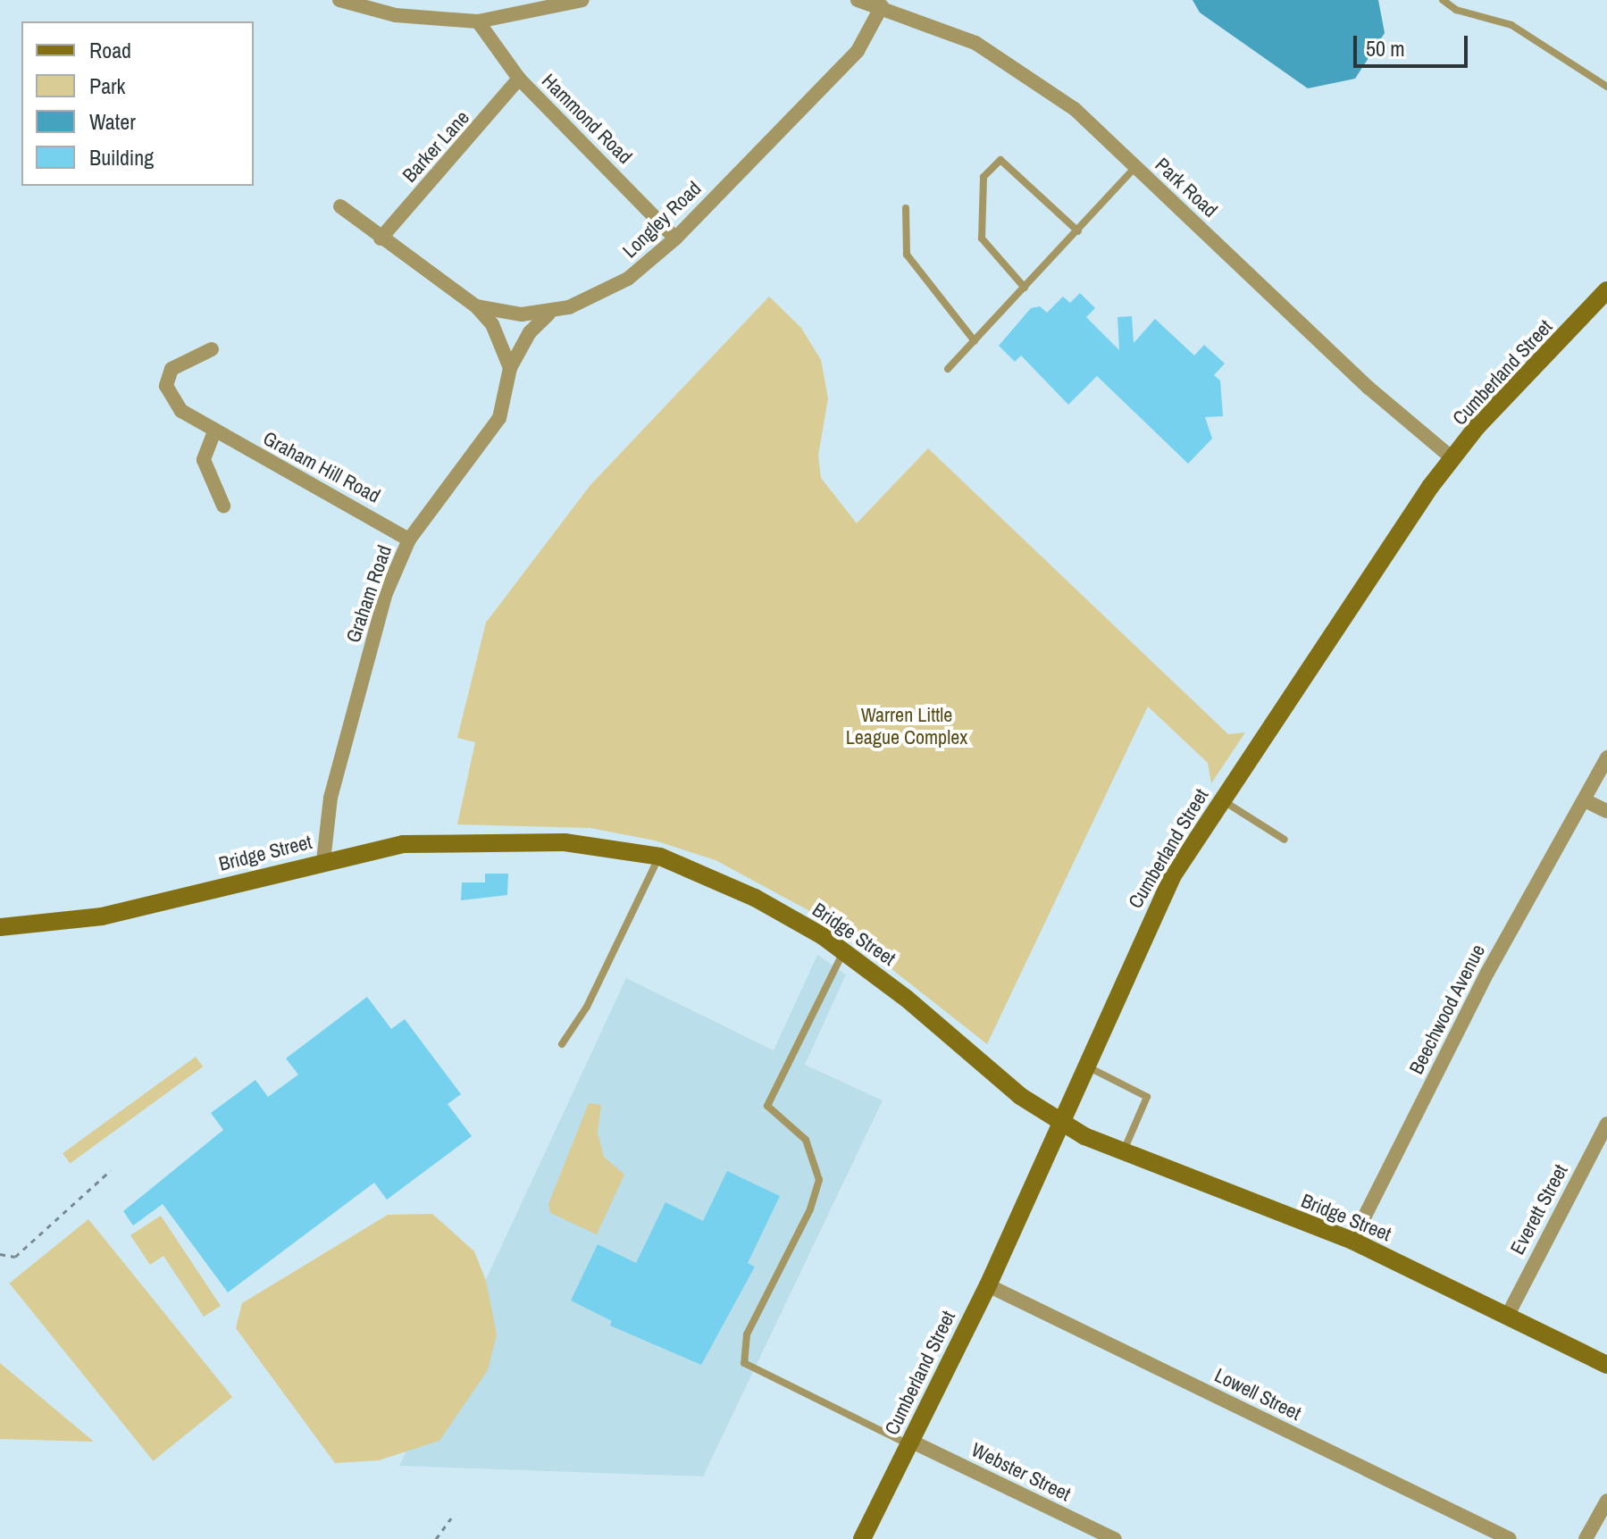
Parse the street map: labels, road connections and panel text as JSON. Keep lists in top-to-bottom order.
{
  "streets": {
    "street": [
      "Hammond Road",
      "Barker Lane",
      "Park Road",
      "Longley Road",
      "Cumberland Street",
      "Graham Hill Road",
      "Graham Road",
      "Bridge Street",
      "Beechwood Avenue",
      "Everett Street",
      "Lowell Street",
      "Webster Street"
    ]
  },
  "crossings": [
    ["Hammond Road", "Barker Lane"],
    ["Hammond Road", "Longley Road"],
    ["Park Road", "Longley Road"],
    ["Park Road", "Cumberland Street"],
    ["Longley Road", "Graham Road"],
    ["Cumberland Street", "Bridge Street"],
    ["Cumberland Street", "Lowell Street"],
    ["Cumberland Street", "Webster Street"],
    ["Graham Hill Road", "Graham Road"],
    ["Graham Road", "Bridge Street"],
    ["Bridge Street", "Beechwood Avenue"],
    ["Bridge Street", "Everett Street"]
  ],
  "parks": ["Warren Little League Complex"],
  "legend": [
    "Road",
    "Park",
    "Water",
    "Building"
  ],
  "scale_bar": "50 m"
}
